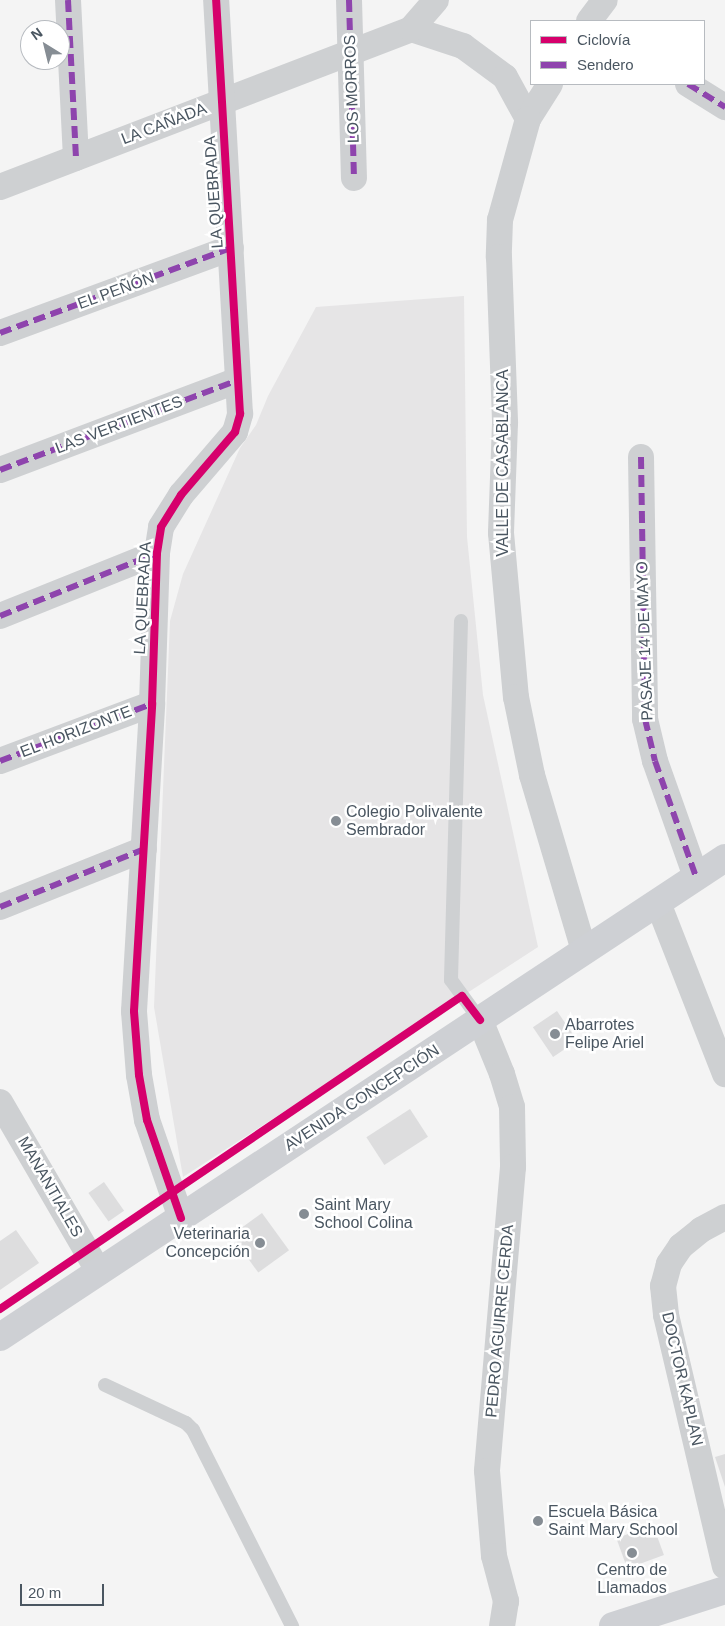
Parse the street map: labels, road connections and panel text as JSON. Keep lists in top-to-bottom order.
{
  "streets": {
    "main road": ["AVENIDA CONCEPCIÓN"],
    "street": [
      "LOS MORROS",
      "LA CAÑADA",
      "LA QUEBRADA",
      "EL PEÑÓN",
      "LAS VERTIENTES",
      "VALLE DE CASABLANCA",
      "PASAJE 14 DE MAYO",
      "EL HORIZONTE",
      "MANANTIALES",
      "PEDRO AGUIRRE CERDA",
      "DOCTOR KAPLAN"
    ]
  },
  "crossings": [
    ["LOS MORROS", "LA CAÑADA"],
    ["LA CAÑADA", "LA QUEBRADA"],
    ["LA QUEBRADA", "EL PEÑÓN"],
    ["LA QUEBRADA", "LAS VERTIENTES"],
    ["LA QUEBRADA", "EL HORIZONTE"],
    ["LA QUEBRADA", "AVENIDA CONCEPCIÓN"],
    ["VALLE DE CASABLANCA", "AVENIDA CONCEPCIÓN"],
    ["PASAJE 14 DE MAYO", "AVENIDA CONCEPCIÓN"],
    ["AVENIDA CONCEPCIÓN", "MANANTIALES"],
    ["AVENIDA CONCEPCIÓN", "PEDRO AGUIRRE CERDA"]
  ],
  "places": [
    "Colegio Polivalente Sembrador",
    "Abarrotes Felipe Ariel",
    "Saint Mary School Colina",
    "Veterinaria Concepción",
    "Escuela Básica Saint Mary School",
    "Centro de Llamados"
  ],
  "legend": ["Ciclovía", "Sendero"],
  "scale_bar": "20 m",
  "north": "top left"
}
